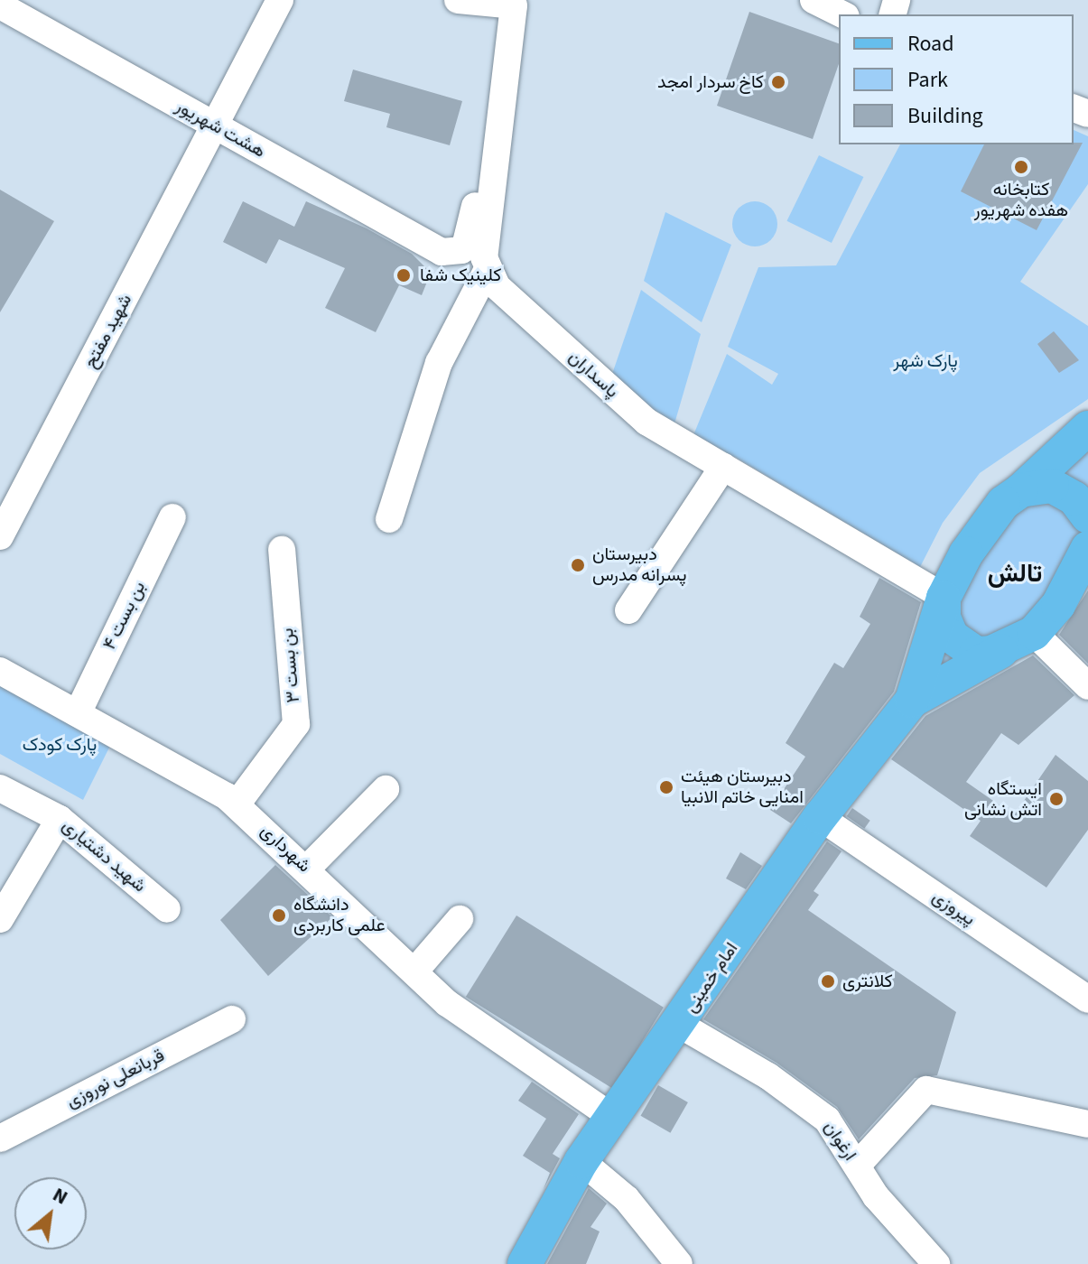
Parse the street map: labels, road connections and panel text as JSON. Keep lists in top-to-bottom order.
{
  "streets": {
    "main road": ["امام خمینی"],
    "street": [
      "هشت شهریور",
      "شهید مفتح",
      "پاسداران",
      "بن بست ۴",
      "بن بست ۳",
      "شهرداری",
      "شهید دشتیاری",
      "پیروزی",
      "قربانعلی نوروزی",
      "ارغوان"
    ]
  },
  "crossings": [
    ["هشت شهریور", "شهید مفتح"],
    ["پاسداران", "امام خمینی"],
    ["بن بست ۴", "شهرداری"],
    ["بن بست ۳", "شهرداری"],
    ["شهرداری", "امام خمینی"],
    ["پیروزی", "امام خمینی"],
    ["امام خمینی", "ارغوان"]
  ],
  "districts": ["تالش"],
  "parks": ["پارک شهر", "پارک کودک"],
  "places": [
    "کاخ سردار امجد",
    "کتابخانه هفده شهریور",
    "کلینیک شفا",
    "دبیرستان پسرانه مدرس",
    "دبیرستان هیئت امنایی خاتم الانبیا",
    "ایستگاه اتش نشانی",
    "دانشگاه علمی کاربردی",
    "کلانتری"
  ],
  "legend": ["Road", "Park", "Building"],
  "north": "top right"
}
